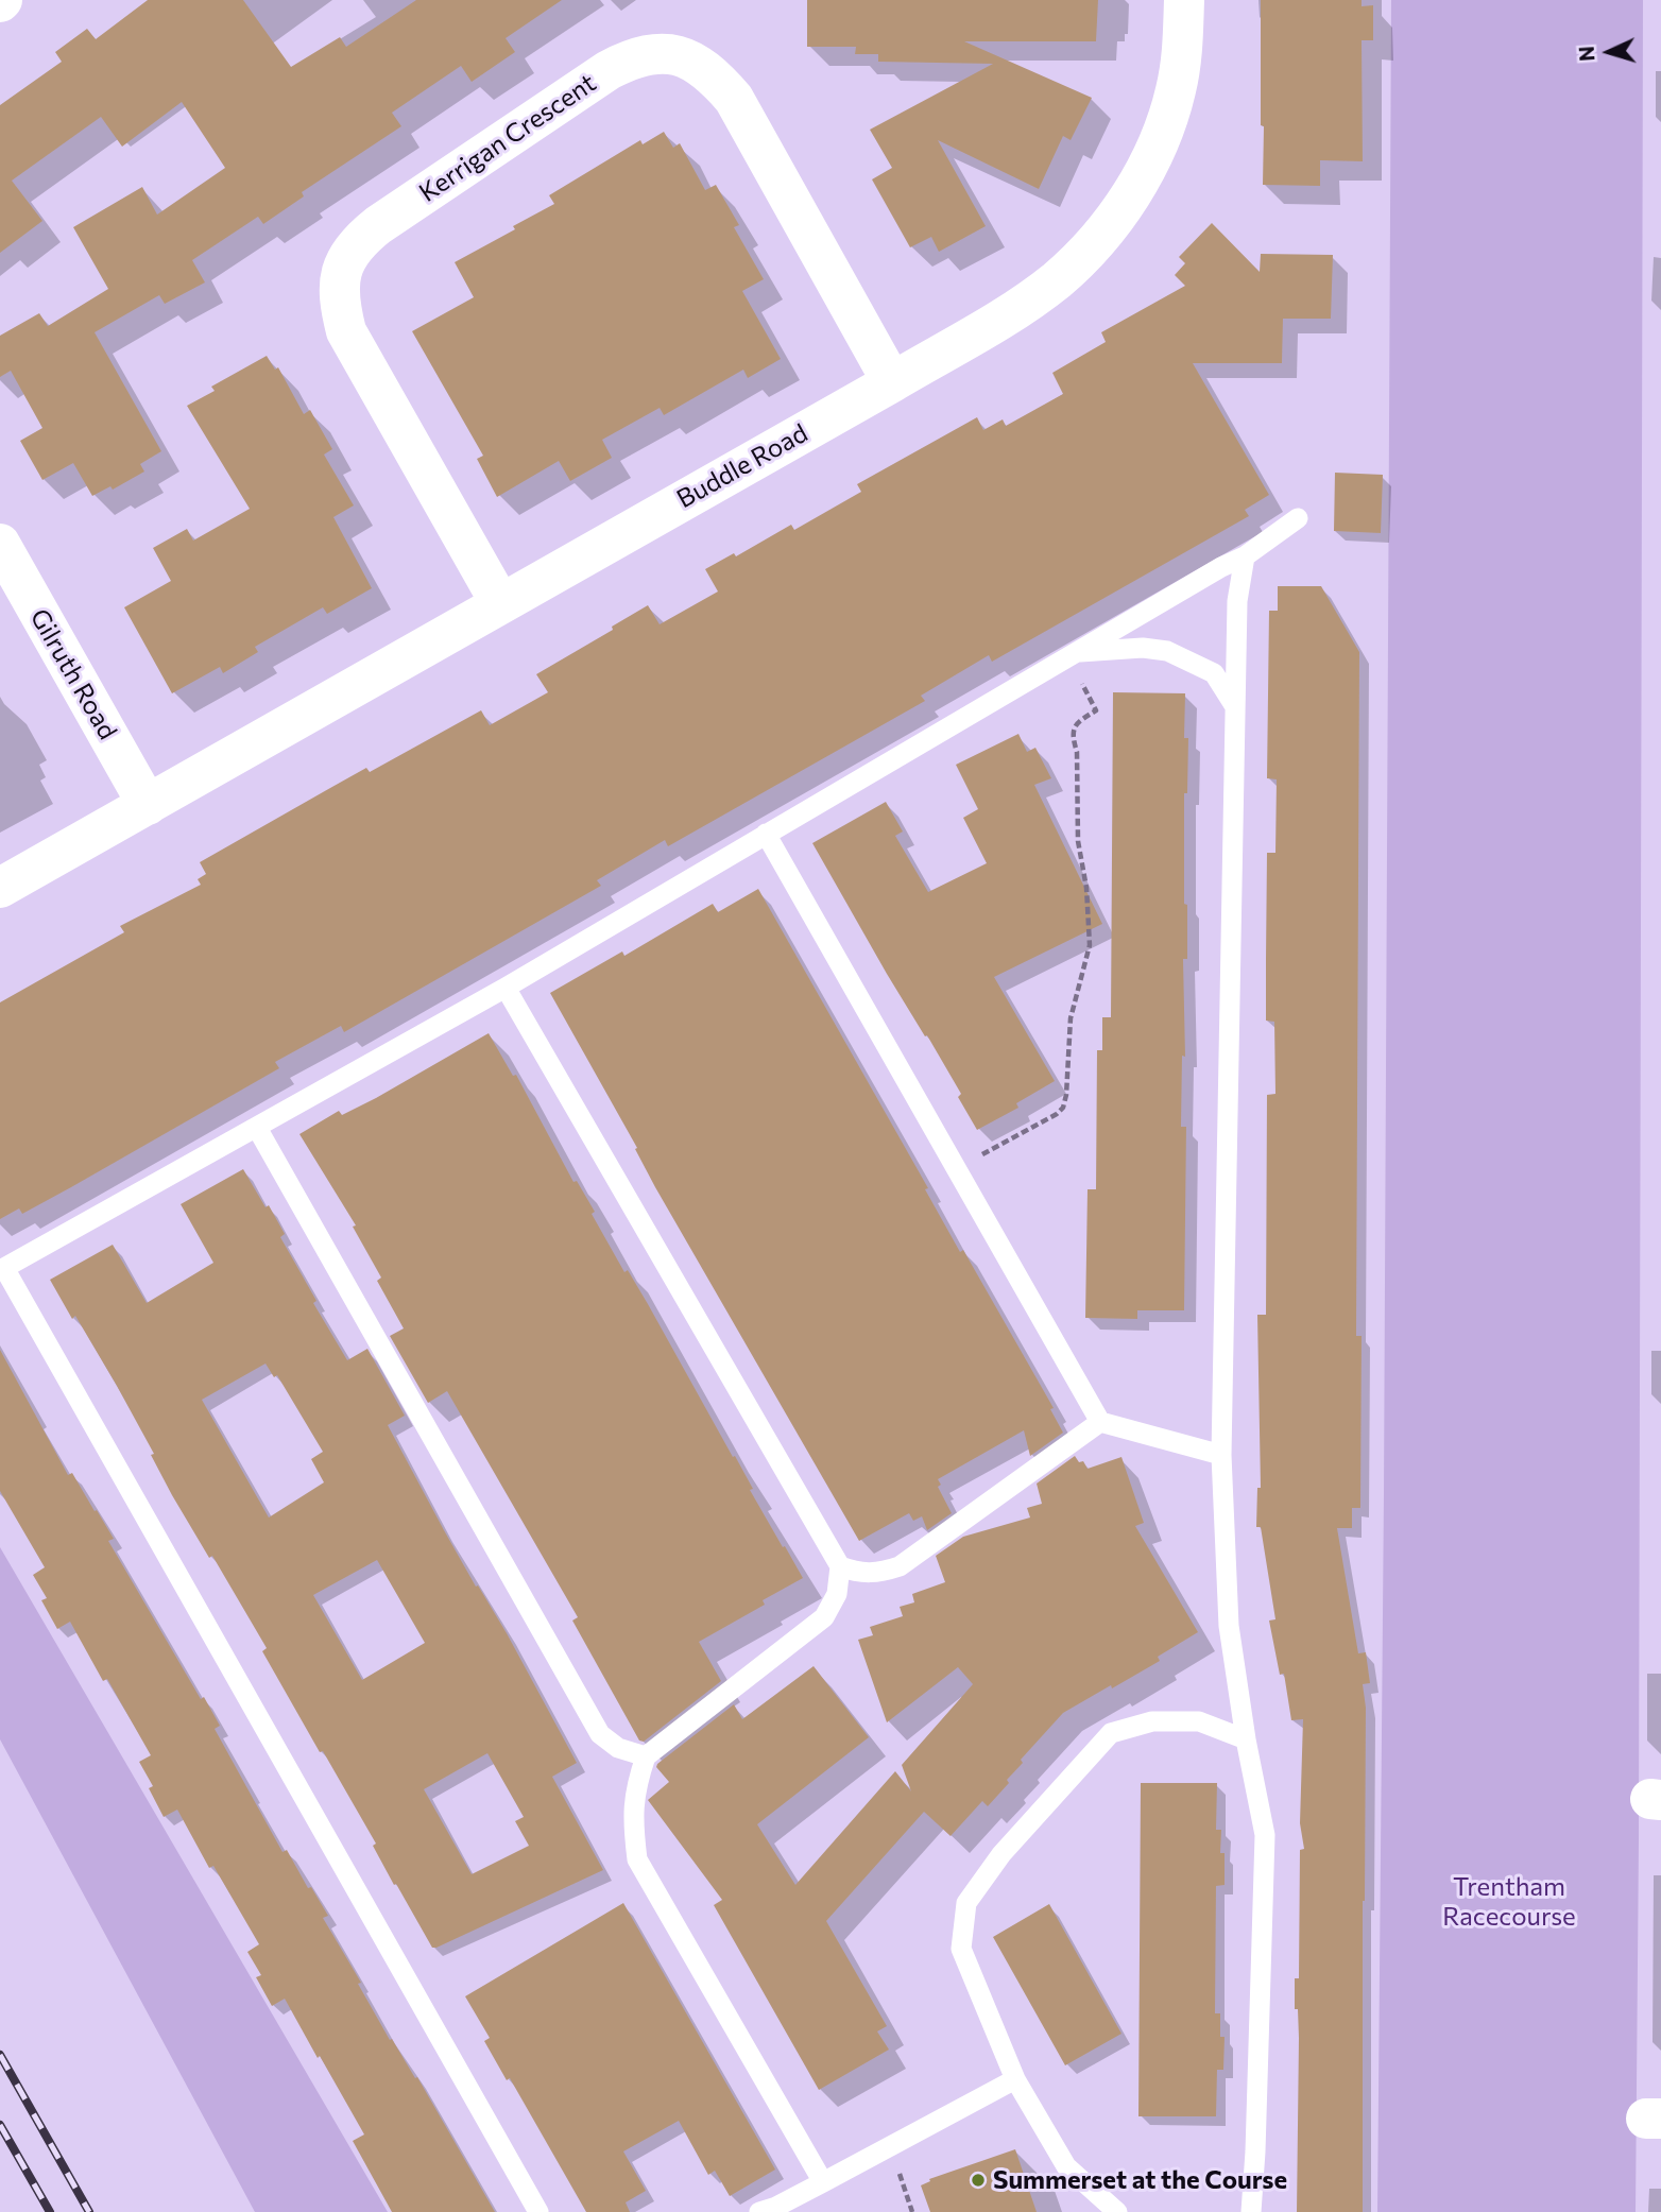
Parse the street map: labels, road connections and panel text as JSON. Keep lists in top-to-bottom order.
{
  "streets": {
    "street": ["Kerrigan Crescent", "Buddle Road", "Gilruth Road"]
  },
  "crossings": [
    ["Kerrigan Crescent", "Buddle Road"],
    ["Buddle Road", "Gilruth Road"]
  ],
  "parks": ["Trentham Racecourse"],
  "places": ["Summerset at the Course"],
  "north": "left"
}
